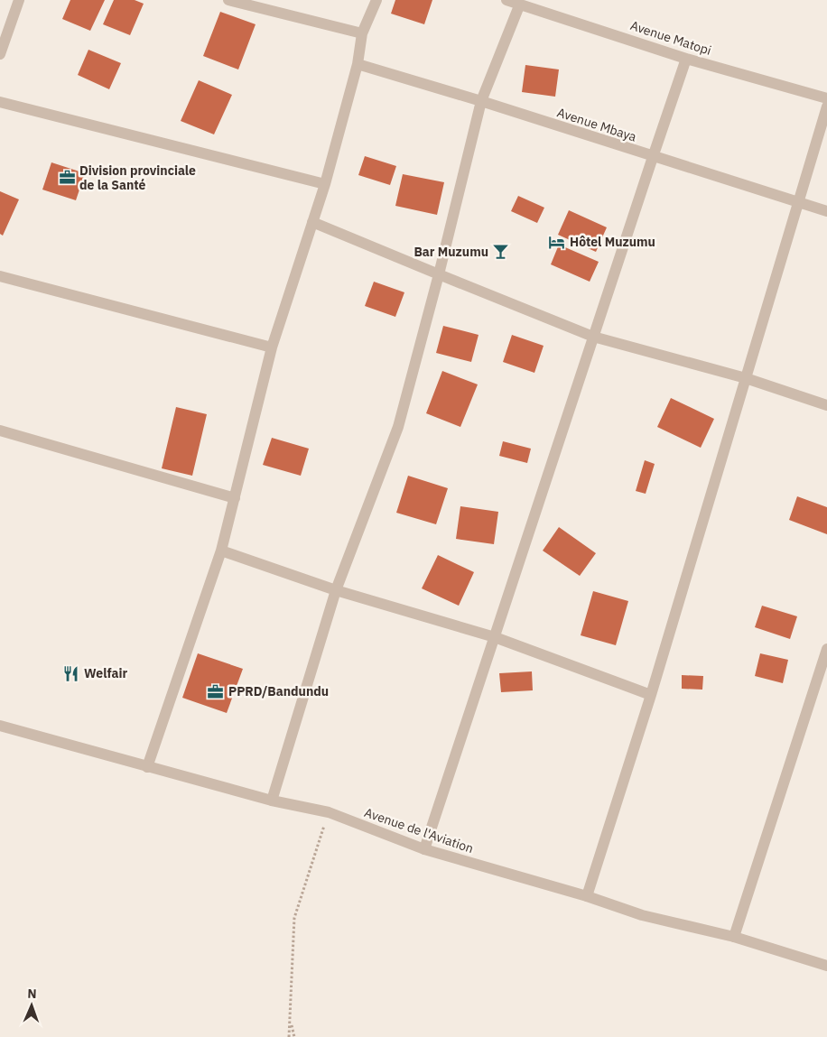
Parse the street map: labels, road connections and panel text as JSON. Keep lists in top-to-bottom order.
{
  "streets": {
    "street": ["Avenue Matopi", "Avenue Mbaya", "Avenue de l'Aviation"]
  },
  "places": {
    "office": ["Division provinciale de la Santé", "PPRD/Bandundu"],
    "hotel": ["Hôtel Muzumu"],
    "bar": ["Bar Muzumu"],
    "restaurant": ["Welfair"]
  },
  "north": "top"
}
